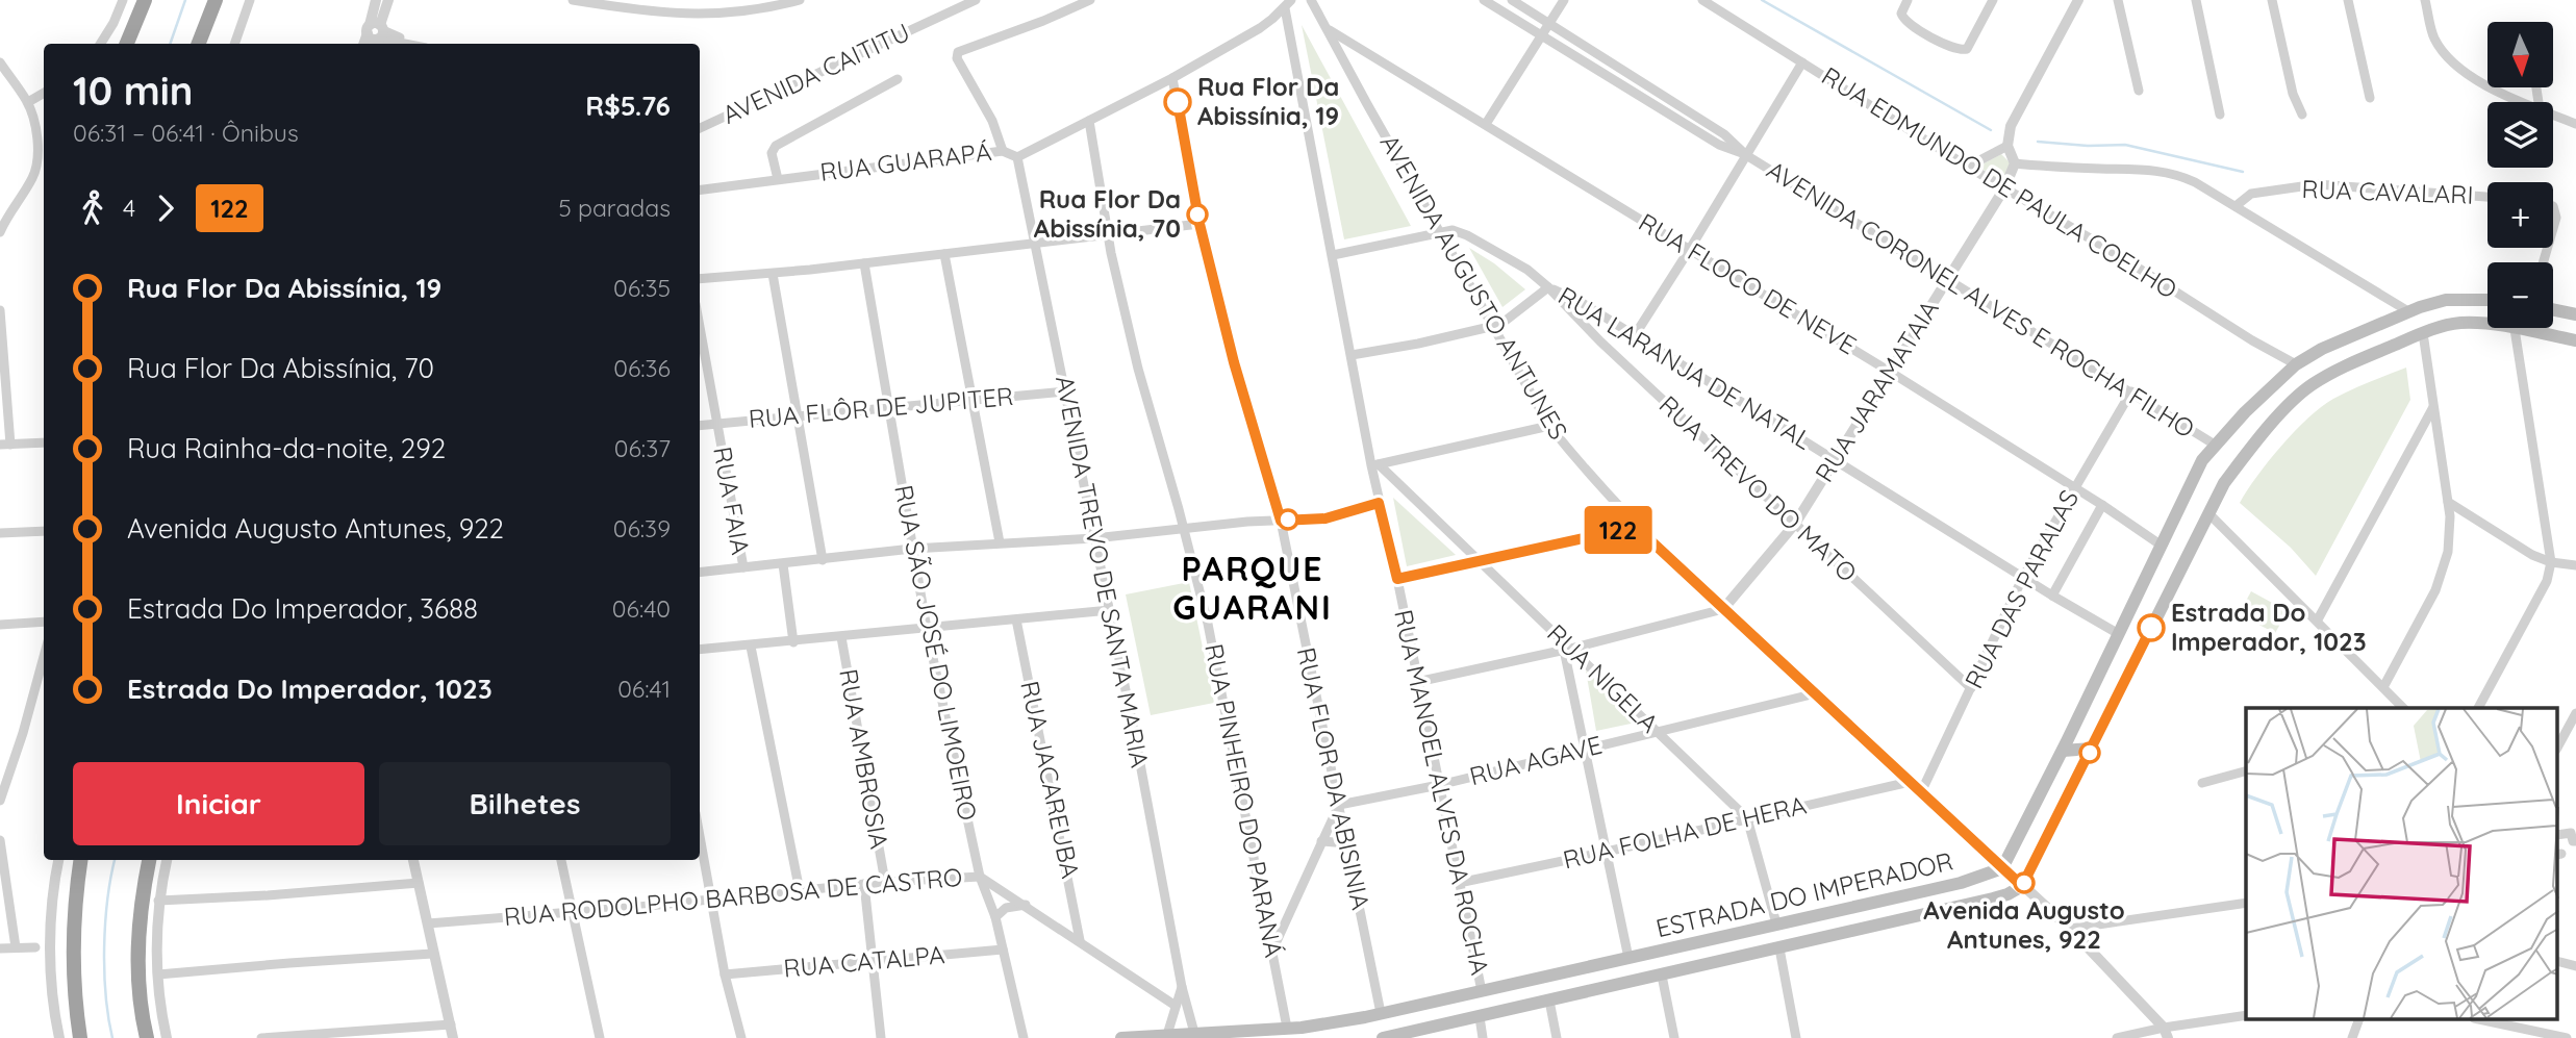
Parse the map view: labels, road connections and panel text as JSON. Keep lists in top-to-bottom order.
{
  "streets": {
    "main road": ["ESTRADA DO IMPERADOR"],
    "street": [
      "AVENIDA CAITITU",
      "RUA GUARAPÁ",
      "RUA EDMUNDO DE PAULA COELHO",
      "RUA CAVALARI",
      "RUA FLOCO DE NEVE",
      "AVENIDA AUGUSTO ANTUNES",
      "AVENIDA CORONEL ALVES E ROCHA FILHO",
      "RUA LARANJA DE NATAL",
      "RUA JARAMATAIA",
      "RUA FLÔR DE JUPITER",
      "RUA TREVO DO MATO",
      "RUA FAIA",
      "AVENIDA TREVO DE SANTA MARIA",
      "RUA DAS PARALAS",
      "RUA SÃO JOSÉ DO LIMOEIRO",
      "RUA NIGELA",
      "RUA AMBROSIA",
      "RUA AGAVE",
      "RUA FLOR DA ABISINIA",
      "RUA JACAREUBA",
      "RUA MANOEL ALVES DA ROCHA",
      "RUA PINHEIRO DO PARANÁ",
      "RUA FOLHA DE HERA",
      "RUA RODOLPHO BARBOSA DE CASTRO",
      "RUA CATALPA"
    ]
  },
  "crossings": [
    ["RUA GUARAPÁ", "AVENIDA TREVO DE SANTA MARIA"],
    ["RUA GUARAPÁ", "RUA FLOR DA ABISINIA"],
    ["RUA GUARAPÁ", "RUA MANOEL ALVES DA ROCHA"],
    ["RUA GUARAPÁ", "RUA PINHEIRO DO PARANÁ"],
    ["RUA EDMUNDO DE PAULA COELHO", "RUA JARAMATAIA"],
    ["RUA FLOCO DE NEVE", "AVENIDA AUGUSTO ANTUNES"],
    ["RUA FLOCO DE NEVE", "RUA JARAMATAIA"],
    ["RUA FLOCO DE NEVE", "RUA DAS PARALAS"],
    ["AVENIDA AUGUSTO ANTUNES", "RUA JARAMATAIA"],
    ["AVENIDA AUGUSTO ANTUNES", "RUA DAS PARALAS"],
    ["AVENIDA AUGUSTO ANTUNES", "RUA AGAVE"],
    ["AVENIDA AUGUSTO ANTUNES", "RUA FOLHA DE HERA"],
    ["AVENIDA AUGUSTO ANTUNES", "ESTRADA DO IMPERADOR"],
    ["AVENIDA CORONEL ALVES E ROCHA FILHO", "RUA JARAMATAIA"],
    ["AVENIDA CORONEL ALVES E ROCHA FILHO", "RUA DAS PARALAS"],
    ["RUA LARANJA DE NATAL", "RUA JARAMATAIA"],
    ["RUA LARANJA DE NATAL", "RUA TREVO DO MATO"],
    ["RUA LARANJA DE NATAL", "RUA DAS PARALAS"],
    ["RUA JARAMATAIA", "RUA TREVO DO MATO"],
    ["RUA FLÔR DE JUPITER", "RUA FAIA"],
    ["RUA FLÔR DE JUPITER", "AVENIDA TREVO DE SANTA MARIA"],
    ["RUA FLÔR DE JUPITER", "RUA SÃO JOSÉ DO LIMOEIRO"],
    ["RUA TREVO DO MATO", "RUA DAS PARALAS"],
    ["AVENIDA TREVO DE SANTA MARIA", "ESTRADA DO IMPERADOR"],
    ["AVENIDA TREVO DE SANTA MARIA", "RUA RODOLPHO BARBOSA DE CASTRO"],
    ["RUA SÃO JOSÉ DO LIMOEIRO", "RUA RODOLPHO BARBOSA DE CASTRO"],
    ["RUA SÃO JOSÉ DO LIMOEIRO", "RUA CATALPA"],
    ["RUA NIGELA", "RUA AGAVE"],
    ["RUA NIGELA", "RUA MANOEL ALVES DA ROCHA"],
    ["RUA NIGELA", "RUA FOLHA DE HERA"],
    ["RUA AMBROSIA", "RUA RODOLPHO BARBOSA DE CASTRO"],
    ["RUA AGAVE", "RUA FLOR DA ABISINIA"],
    ["RUA AGAVE", "RUA MANOEL ALVES DA ROCHA"],
    ["RUA FLOR DA ABISINIA", "ESTRADA DO IMPERADOR"],
    ["RUA JACAREUBA", "RUA RODOLPHO BARBOSA DE CASTRO"],
    ["RUA MANOEL ALVES DA ROCHA", "RUA FOLHA DE HERA"],
    ["RUA MANOEL ALVES DA ROCHA", "ESTRADA DO IMPERADOR"],
    ["RUA PINHEIRO DO PARANÁ", "ESTRADA DO IMPERADOR"]
  ],
  "districts": ["PARQUE GUARANI"],
  "places": [
    "Rua Flor Da Abissínia, 19",
    "Rua Flor Da Abissínia, 70",
    "Estrada Do Imperador, 1023",
    "Avenida Augusto Antunes, 922"
  ],
  "lines": ["bus line 122"],
  "north": "bottom",
  "page": {
    "on_map": "122",
    "map_buttons": ["+", "−"],
    "heading": ["10 min", "06:31 – 06:41 · Ônibus", "R$5.76"],
    "legs": ["4", "122", "5 paradas"],
    "list": [
      {
        "name": "Rua Flor Da Abissínia, 19",
        "value": "06:35"
      },
      {
        "name": "Rua Flor Da Abissínia, 70",
        "value": "06:36"
      },
      {
        "name": "Rua Rainha-da-noite, 292",
        "value": "06:37"
      },
      {
        "name": "Avenida Augusto Antunes, 922",
        "value": "06:39"
      },
      {
        "name": "Estrada Do Imperador, 3688",
        "value": "06:40"
      },
      {
        "name": "Estrada Do Imperador, 1023",
        "value": "06:41"
      }
    ],
    "buttons": ["Iniciar", "Bilhetes"]
  }
}
